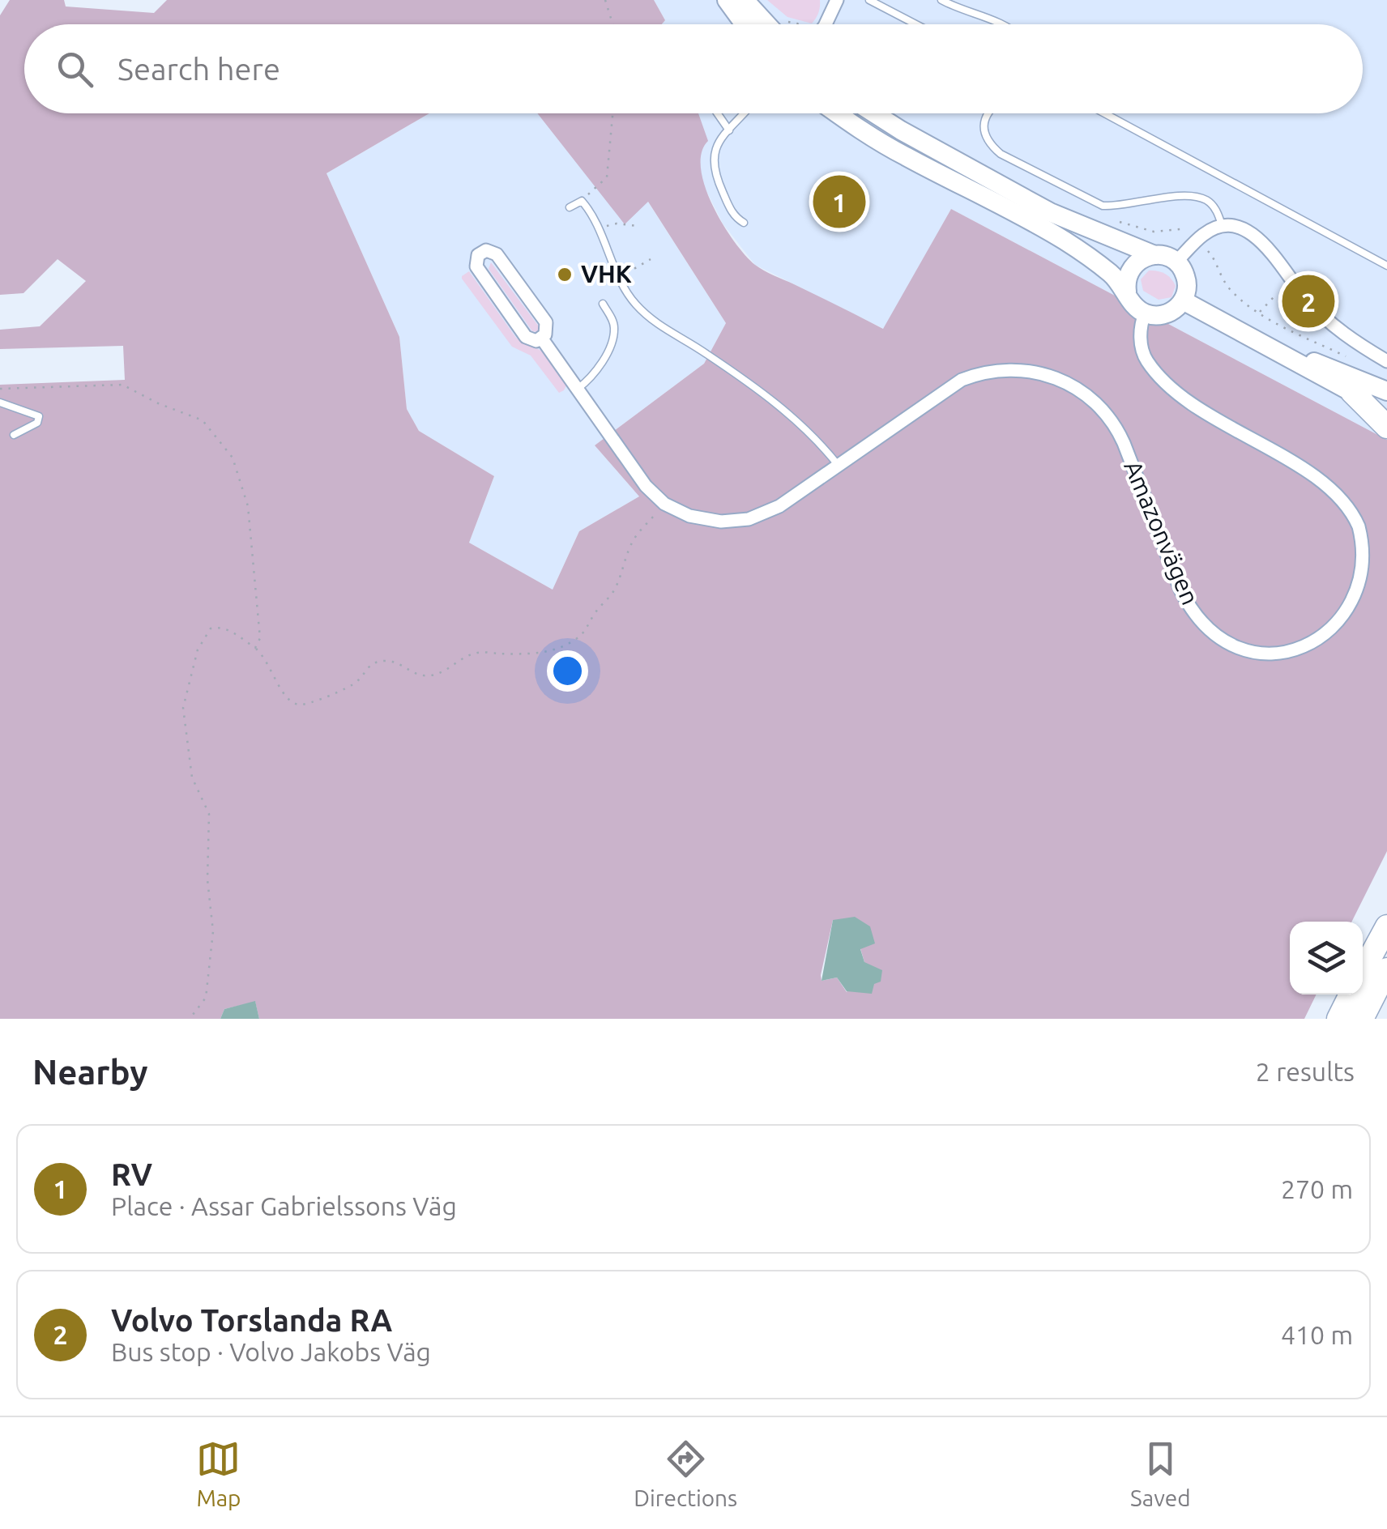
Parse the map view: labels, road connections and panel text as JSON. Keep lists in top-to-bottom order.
{
  "streets": {
    "street": ["Amazonvägen"]
  },
  "places": ["VHK"],
  "page": {
    "search": "Search here",
    "pins": ["1", "2"],
    "heading": ["Nearby", "2 results"],
    "list": [
      {
        "mark": "1",
        "name": "RV",
        "note": "Place · Assar Gabrielssons Väg",
        "value": "270 m"
      },
      {
        "mark": "2",
        "name": "Volvo Torslanda RA",
        "note": "Bus stop · Volvo Jakobs Väg",
        "value": "410 m"
      }
    ],
    "nav": ["Map", "Directions", "Saved"]
  }
}
